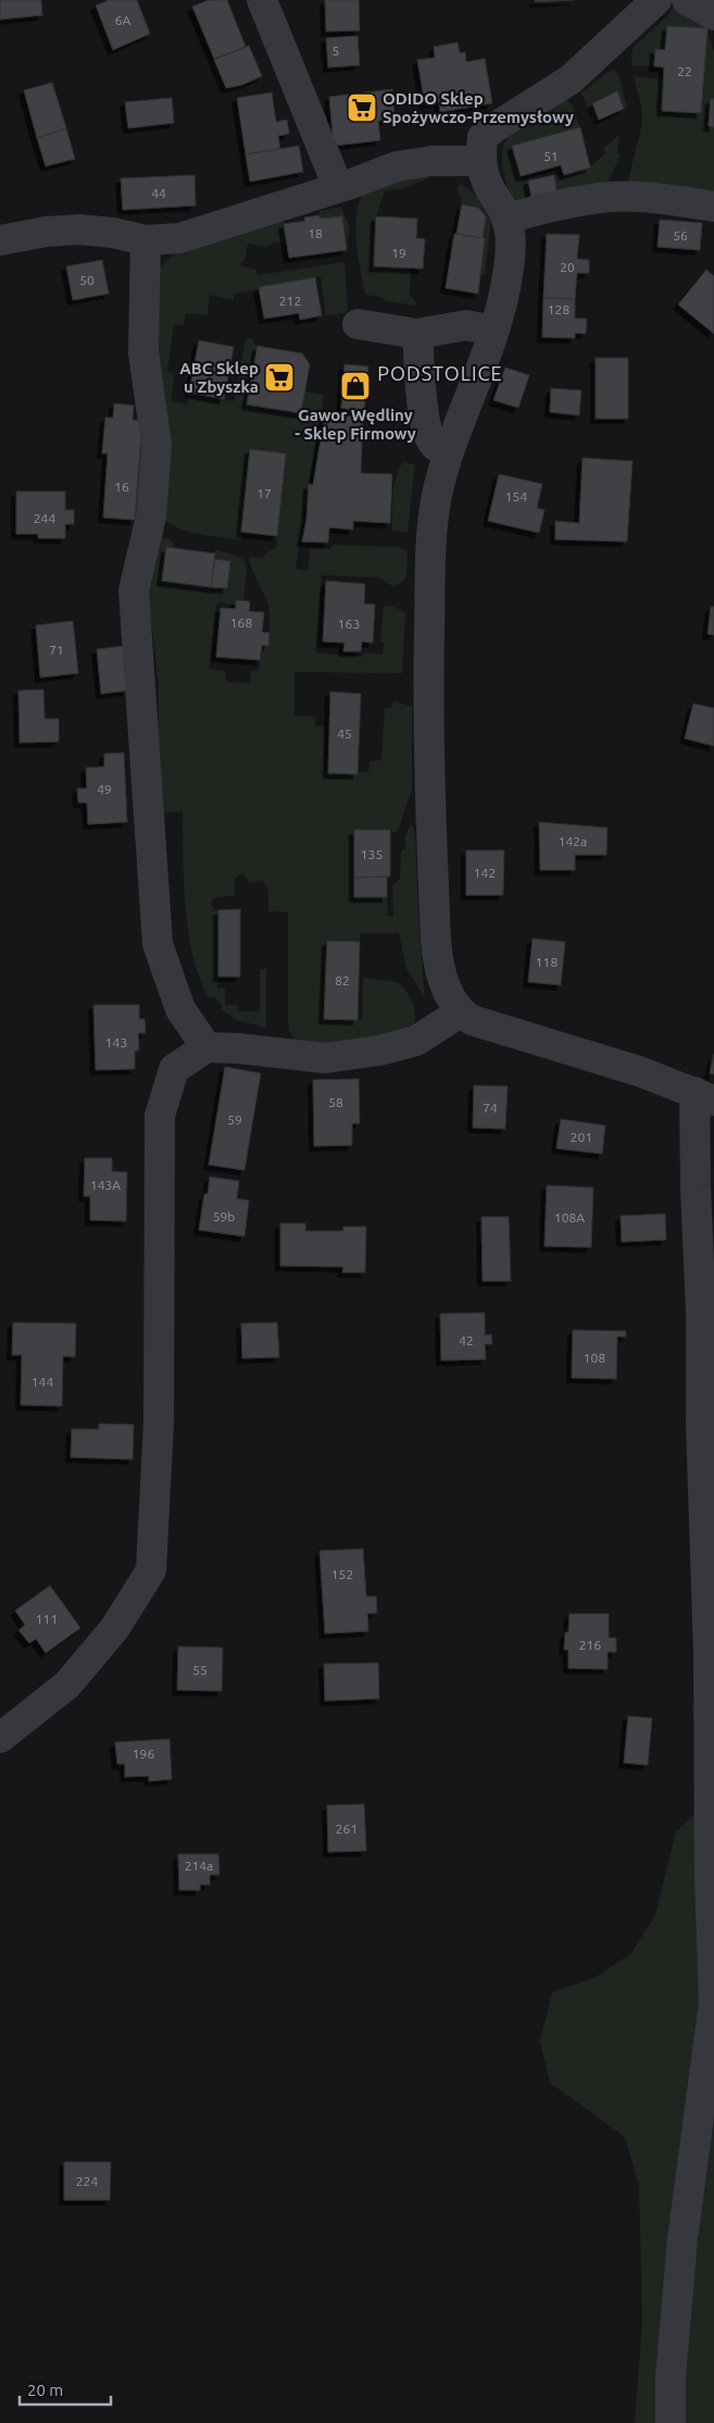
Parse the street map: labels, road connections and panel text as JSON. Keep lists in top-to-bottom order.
{
  "districts": ["PODSTOLICE"],
  "places": {
    "supermarket": ["ODIDO Sklep Spożywczo-Przemysłowy", "ABC Sklep u Zbyszka"],
    "shop": ["Gawor Wędliny - Sklep Firmowy"]
  },
  "house_numbers": [
    "6A",
    "5",
    "22",
    "51",
    "44",
    "18",
    "56",
    "19",
    "20",
    "50",
    "212",
    "128",
    "16",
    "17",
    "154",
    "244",
    "168",
    "163",
    "71",
    "45",
    "49",
    "142a",
    "135",
    "142",
    "118",
    "82",
    "143",
    "58",
    "74",
    "59",
    "201",
    "143A",
    "59b",
    "108A",
    "42",
    "108",
    "144",
    "152",
    "111",
    "216",
    "55",
    "196",
    "261",
    "214a",
    "224"
  ],
  "scale_bar": "20 m"
}
